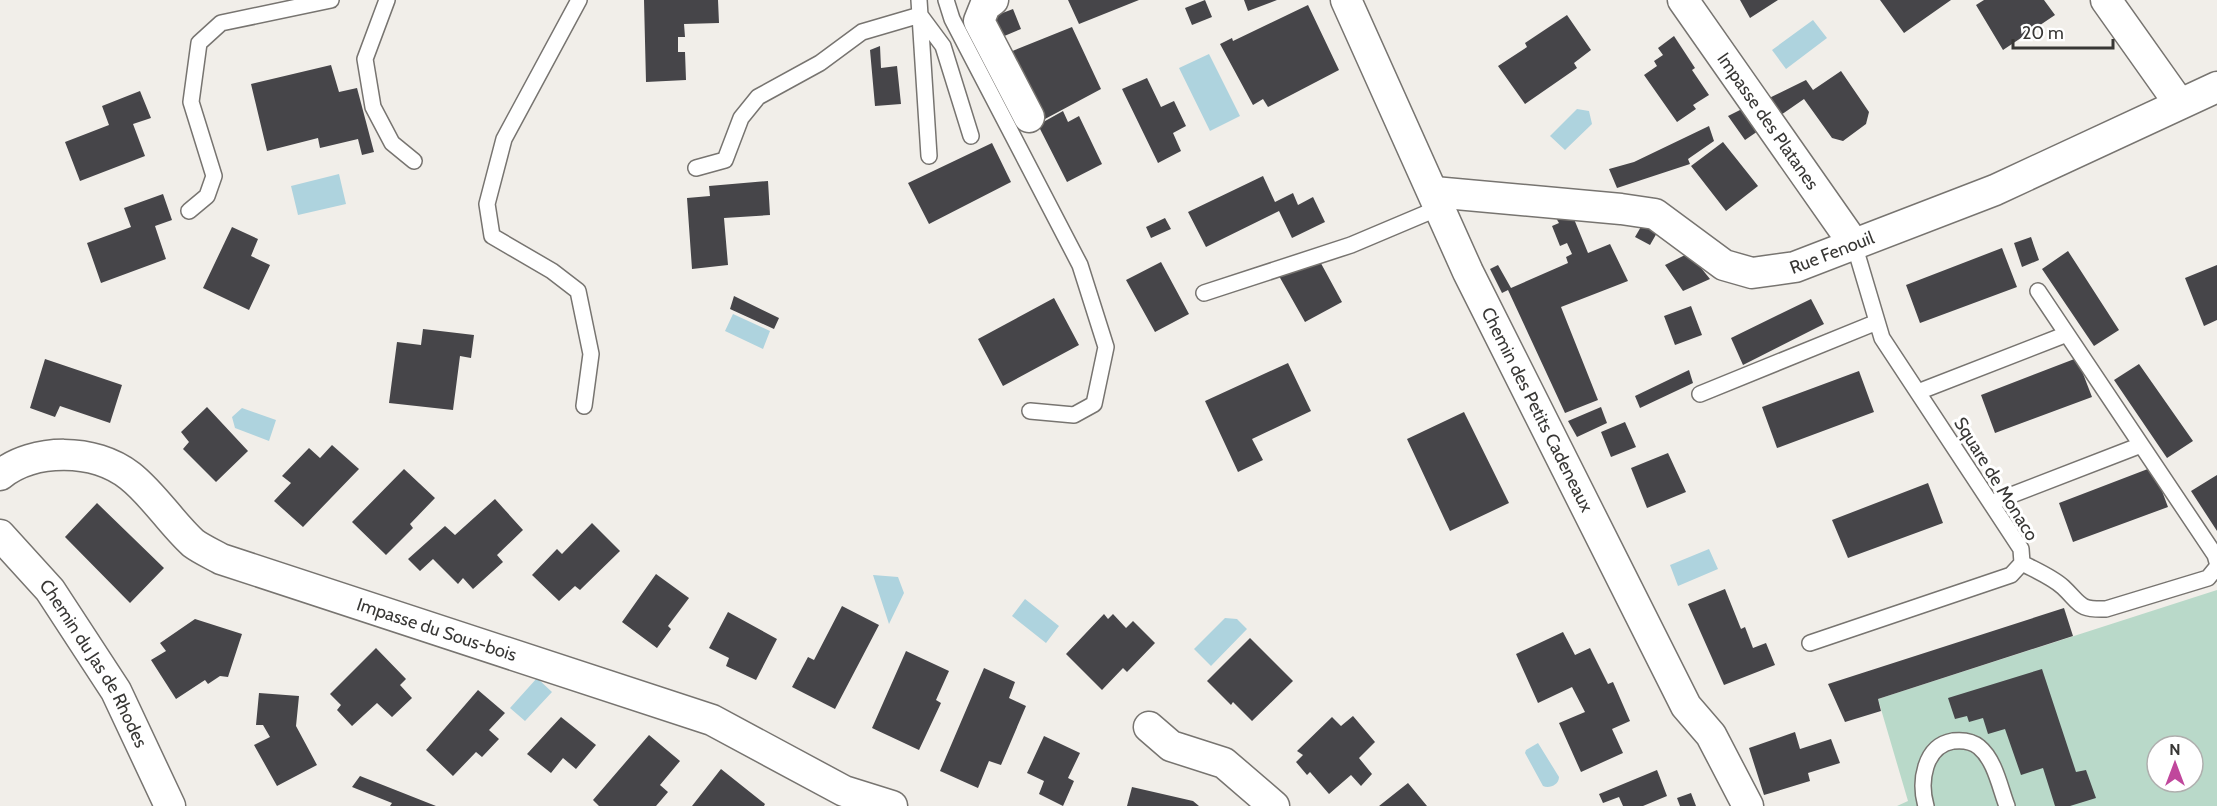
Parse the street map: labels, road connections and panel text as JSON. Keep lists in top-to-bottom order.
{
  "streets": {
    "street": [
      "Impasse des Platanes",
      "Rue Fenouil",
      "Chemin des Petits Cadeneaux",
      "Impasse du Sous-bois",
      "Chemin du Jas de Rhodes"
    ],
    "lane": ["Square de Monaco"]
  },
  "crossings": [
    ["Impasse des Platanes", "Rue Fenouil"],
    ["Impasse des Platanes", "Square de Monaco"],
    ["Rue Fenouil", "Chemin des Petits Cadeneaux"],
    ["Rue Fenouil", "Square de Monaco"]
  ],
  "scale_bar": "20 m",
  "north": "top"
}
